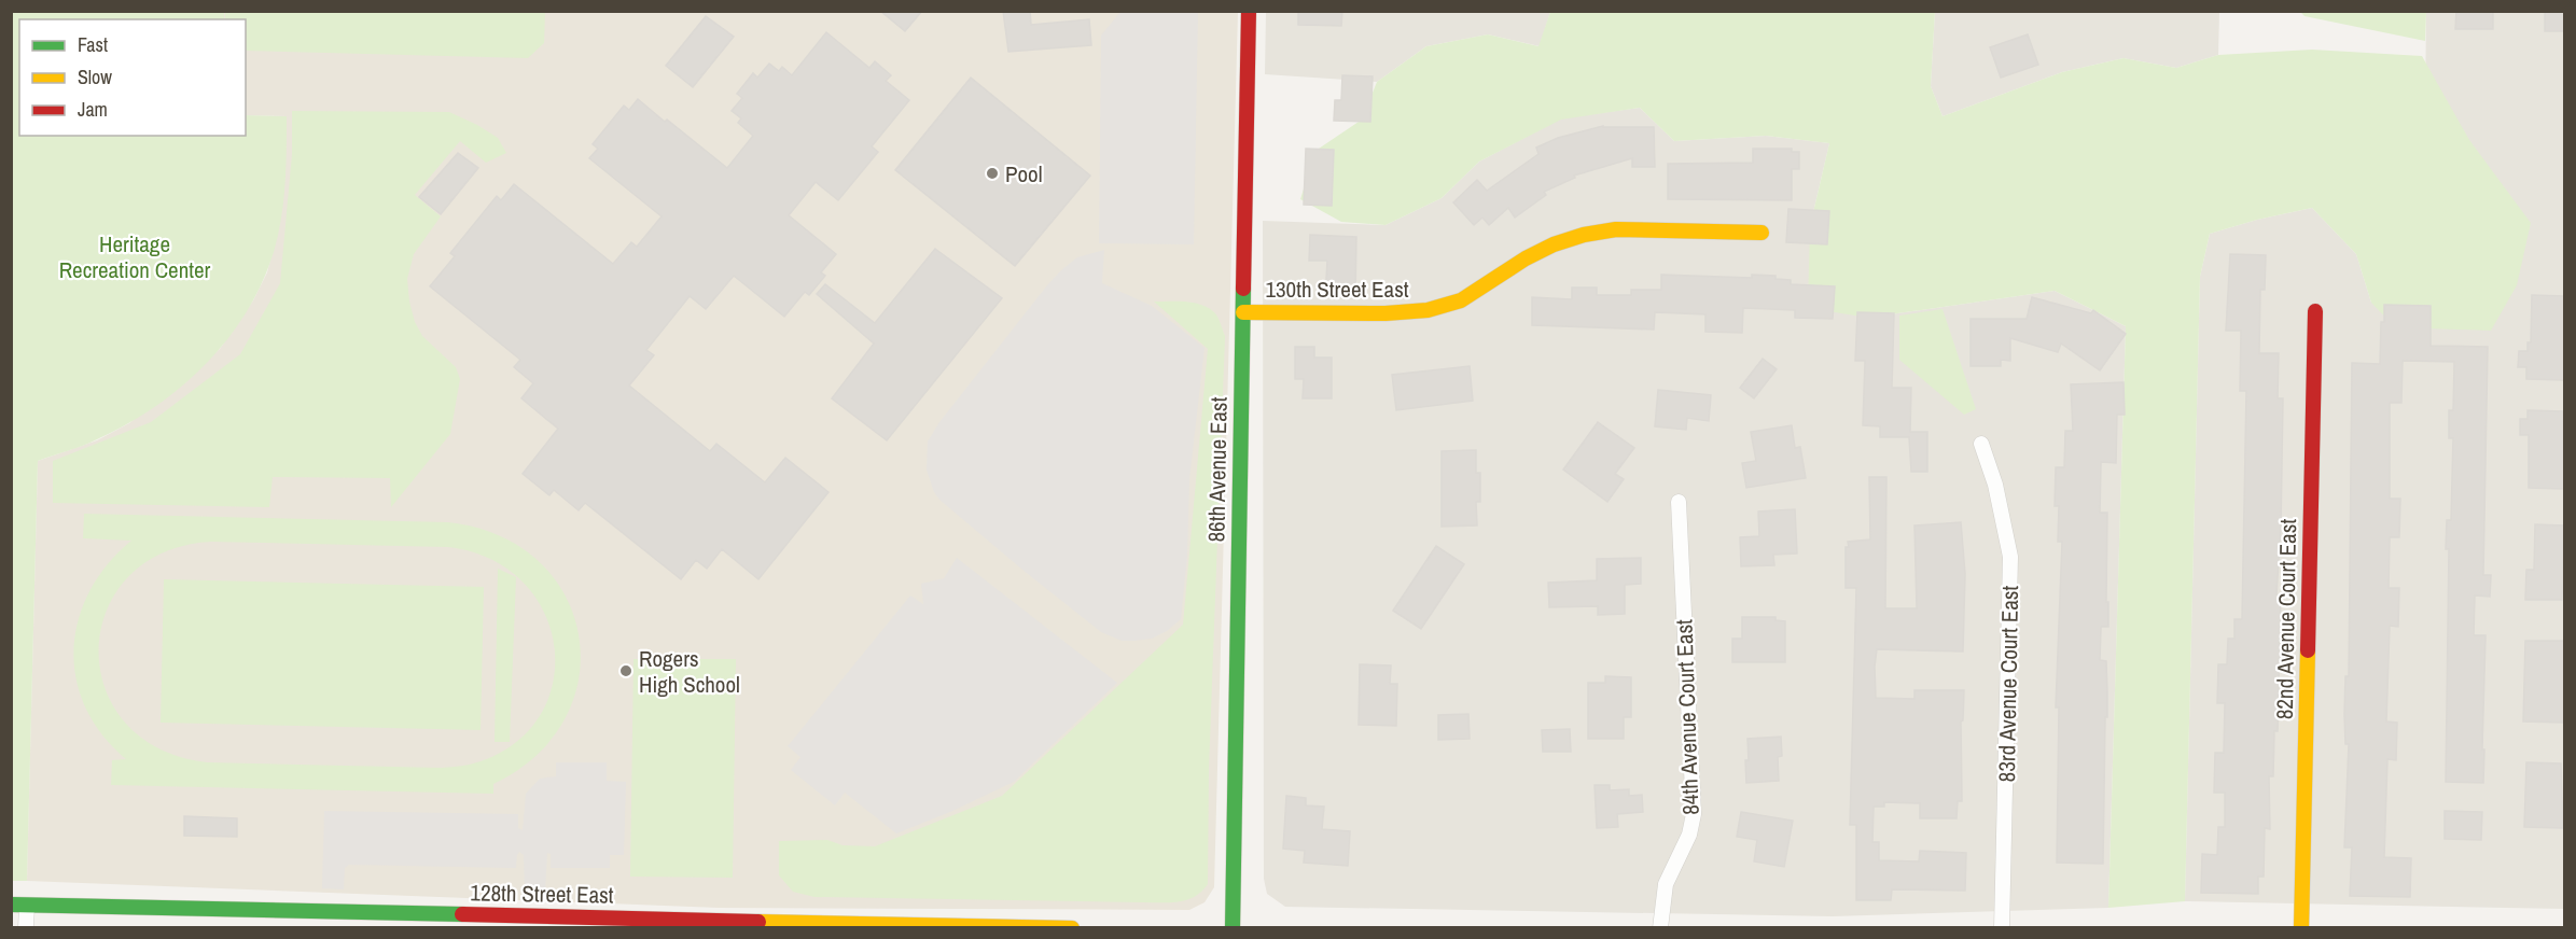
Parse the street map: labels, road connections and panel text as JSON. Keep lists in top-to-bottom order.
{
  "streets": {
    "street": [
      "130th Street East",
      "86th Avenue East",
      "82nd Avenue Court East",
      "83rd Avenue Court East",
      "84th Avenue Court East",
      "128th Street East"
    ]
  },
  "crossings": [
    ["130th Street East", "86th Avenue East"]
  ],
  "parks": ["Heritage Recreation Center"],
  "places": ["Pool", "Rogers High School"],
  "legend": ["Fast", "Slow", "Jam"]
}
